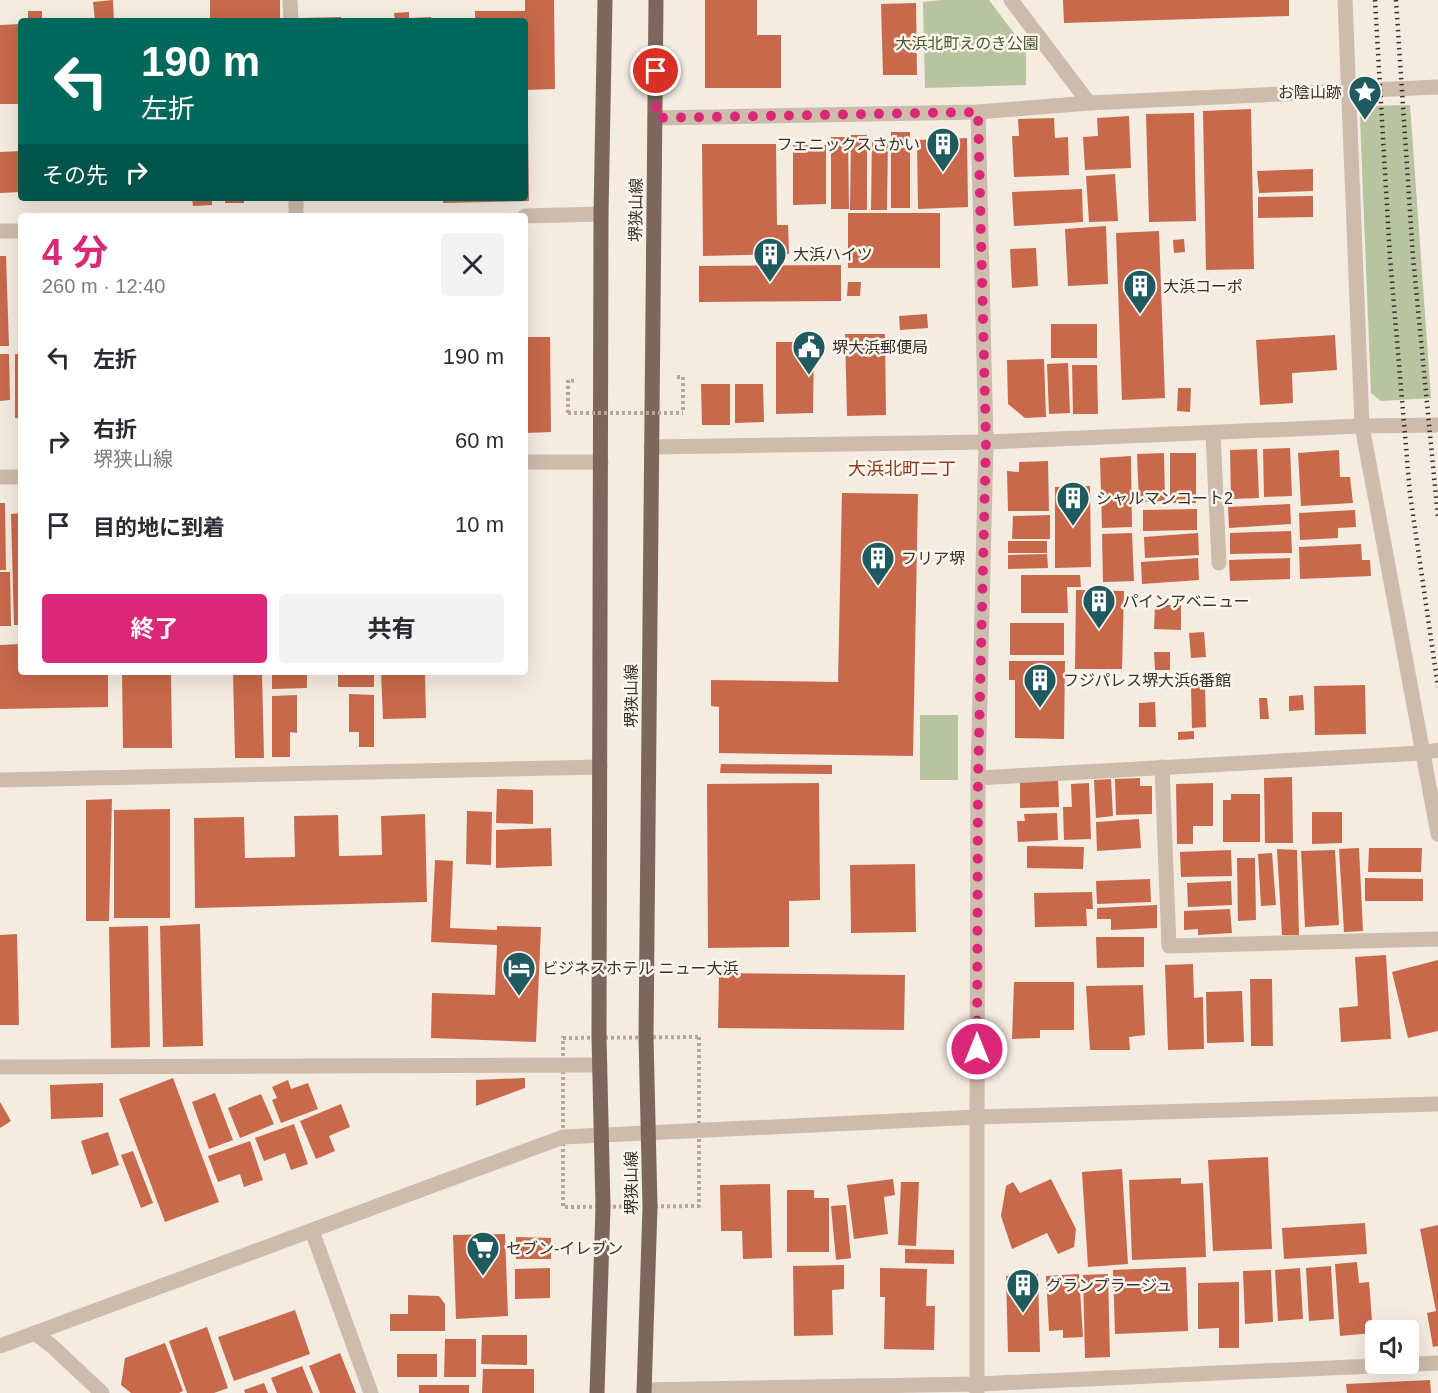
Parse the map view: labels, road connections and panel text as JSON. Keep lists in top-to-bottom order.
{
  "streets": {
    "main road": ["堺狭山線"]
  },
  "districts": ["大浜北町二丁"],
  "parks": ["大浜北町えのき公園"],
  "places": {
    "place": ["お陰山跡"],
    "building": [
      "フェニックスさかい",
      "大浜ハイツ",
      "大浜コーポ",
      "シャルマンコート2",
      "フリア堺",
      "パインアベニュー",
      "フジパレス堺大浜6番館",
      "グランプラージュ"
    ],
    "public building": ["堺大浜郵便局"],
    "hotel": ["ビジネスホテル ニュー大浜"],
    "supermarket": ["セブン-イレブン"]
  },
  "page": {
    "turn": ["190 m", "左折"],
    "then": "その先",
    "heading": ["4 分", "260 m · 12:40"],
    "list": [
      {
        "name": "左折",
        "value": "190 m"
      },
      {
        "name": "右折",
        "note": "堺狭山線",
        "value": "60 m"
      },
      {
        "name": "目的地に到着",
        "value": "10 m"
      }
    ],
    "buttons": ["終了", "共有"]
  }
}
